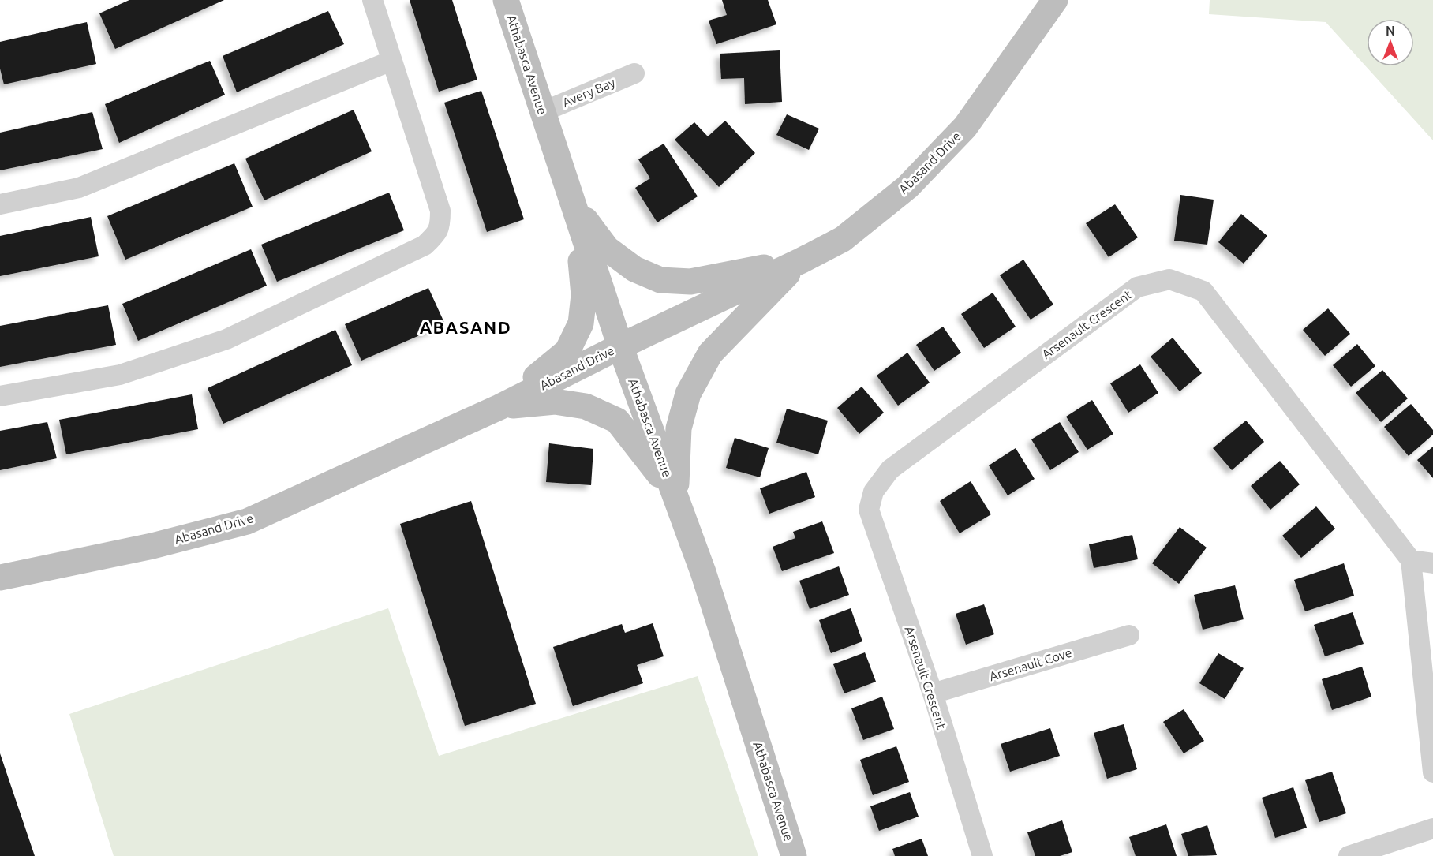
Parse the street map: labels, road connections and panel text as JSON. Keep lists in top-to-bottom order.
{
  "streets": {
    "street": [
      "Athabasca Avenue",
      "Avery Bay",
      "Abasand Drive",
      "Arsenault Crescent",
      "Arsenault Cove"
    ]
  },
  "crossings": [
    ["Athabasca Avenue", "Avery Bay"],
    ["Athabasca Avenue", "Abasand Drive"],
    ["Arsenault Crescent", "Arsenault Cove"]
  ],
  "districts": ["ABASAND"],
  "north": "top"
}
